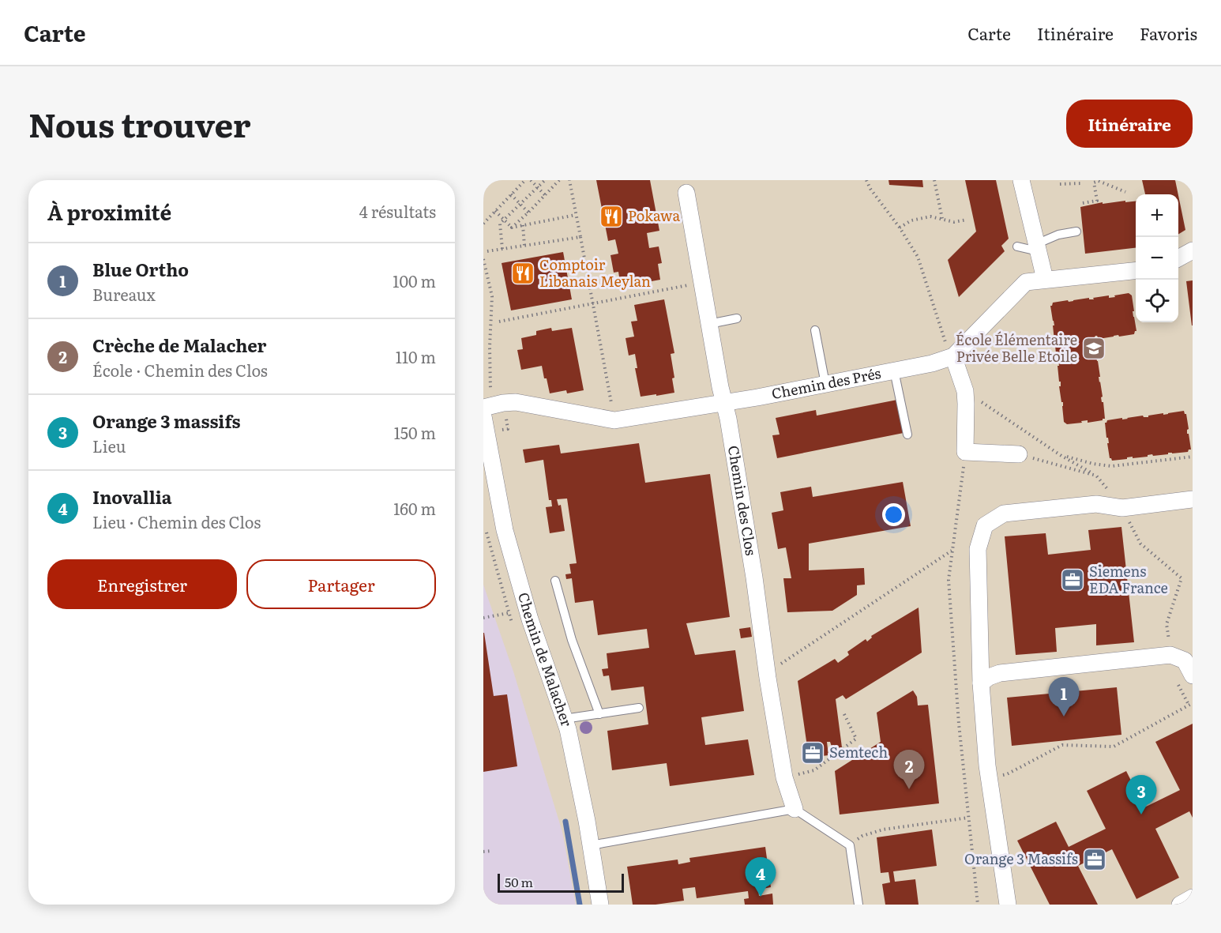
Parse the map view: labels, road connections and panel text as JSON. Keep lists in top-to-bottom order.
{
  "streets": {
    "street": ["Chemin des Prés", "Chemin des Clos", "Chemin de Malacher"]
  },
  "crossings": [
    ["Chemin des Prés", "Chemin des Clos"],
    ["Chemin des Prés", "Chemin de Malacher"]
  ],
  "places": {
    "restaurant": ["Pokawa", "Comptoir Libanais Meylan"],
    "school or university": ["École Élémentaire Privée Belle Etoile"],
    "office": ["Siemens EDA France", "Semtech", "Orange 3 Massifs"]
  },
  "scale_bar": "50 m",
  "page": {
    "header": "Carte",
    "nav": ["Carte", "Itinéraire", "Favoris"],
    "title": "Nous trouver",
    "buttons": [
      "Itinéraire",
      ["Enregistrer", "Partager"]
    ],
    "heading": ["À proximité", "4 résultats"],
    "map_buttons": ["+", "−"],
    "list": [
      {
        "mark": "1",
        "name": "Blue Ortho",
        "note": "Bureaux",
        "value": "100 m"
      },
      {
        "mark": "2",
        "name": "Crèche de Malacher",
        "note": "École · Chemin des Clos",
        "value": "110 m"
      },
      {
        "mark": "3",
        "name": "Orange 3 massifs",
        "note": "Lieu",
        "value": "150 m"
      },
      {
        "mark": "4",
        "name": "Inovallia",
        "note": "Lieu · Chemin des Clos",
        "value": "160 m"
      }
    ],
    "pins": [
      "1",
      "2",
      "3",
      "4"
    ],
    "scale": "50 m"
  }
}
